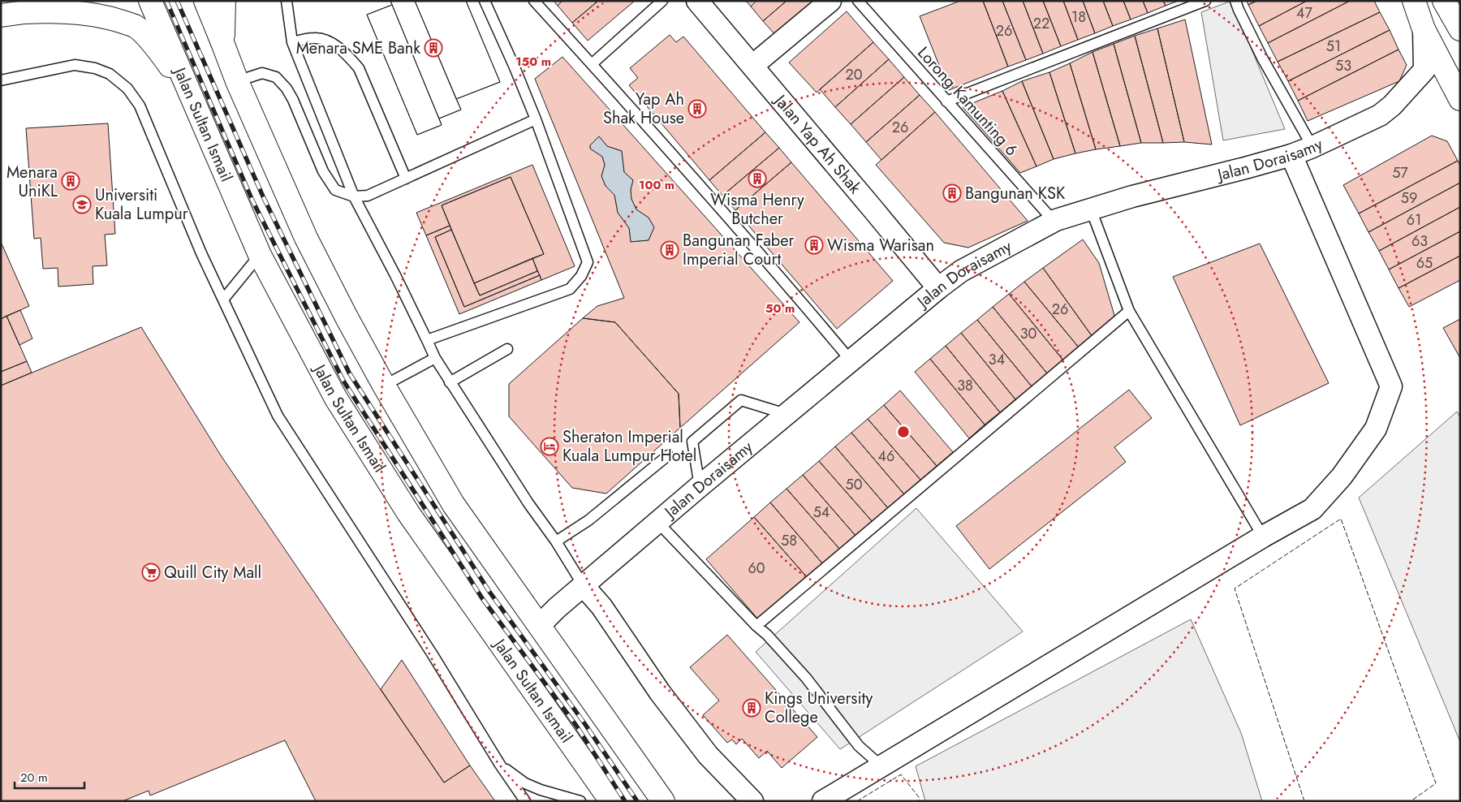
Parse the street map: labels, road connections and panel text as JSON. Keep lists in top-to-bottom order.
{
  "streets": {
    "main road": ["Jalan Sultan Ismail"],
    "street": ["Jalan Yap Ah Shak", "Jalan Doraisamy"],
    "lane": ["Lorong Kamunting 6"]
  },
  "crossings": [
    ["Lorong Kamunting 6", "Jalan Doraisamy"],
    ["Jalan Yap Ah Shak", "Jalan Doraisamy"]
  ],
  "places": {
    "building": [
      "Menara SME Bank",
      "Yap Ah Shak House",
      "Wisma Henry Butcher",
      "Menara UniKL",
      "Bangunan KSK",
      "Wisma Warisan",
      "Bangunan Faber Imperial Court",
      "Kings University College"
    ],
    "school or university": ["Universiti Kuala Lumpur"],
    "hotel": ["Sheraton Imperial Kuala Lumpur Hotel"],
    "supermarket": ["Quill City Mall"]
  },
  "house_numbers": [
    "47",
    "18",
    "22",
    "26",
    "51",
    "53",
    "20",
    "26",
    "57",
    "59",
    "61",
    "63",
    "65",
    "26",
    "30",
    "34",
    "38",
    "46",
    "50",
    "54",
    "58",
    "60"
  ],
  "scale_bar": "20 m",
  "rings": ["150 m", "100 m", "50 m"]
}
